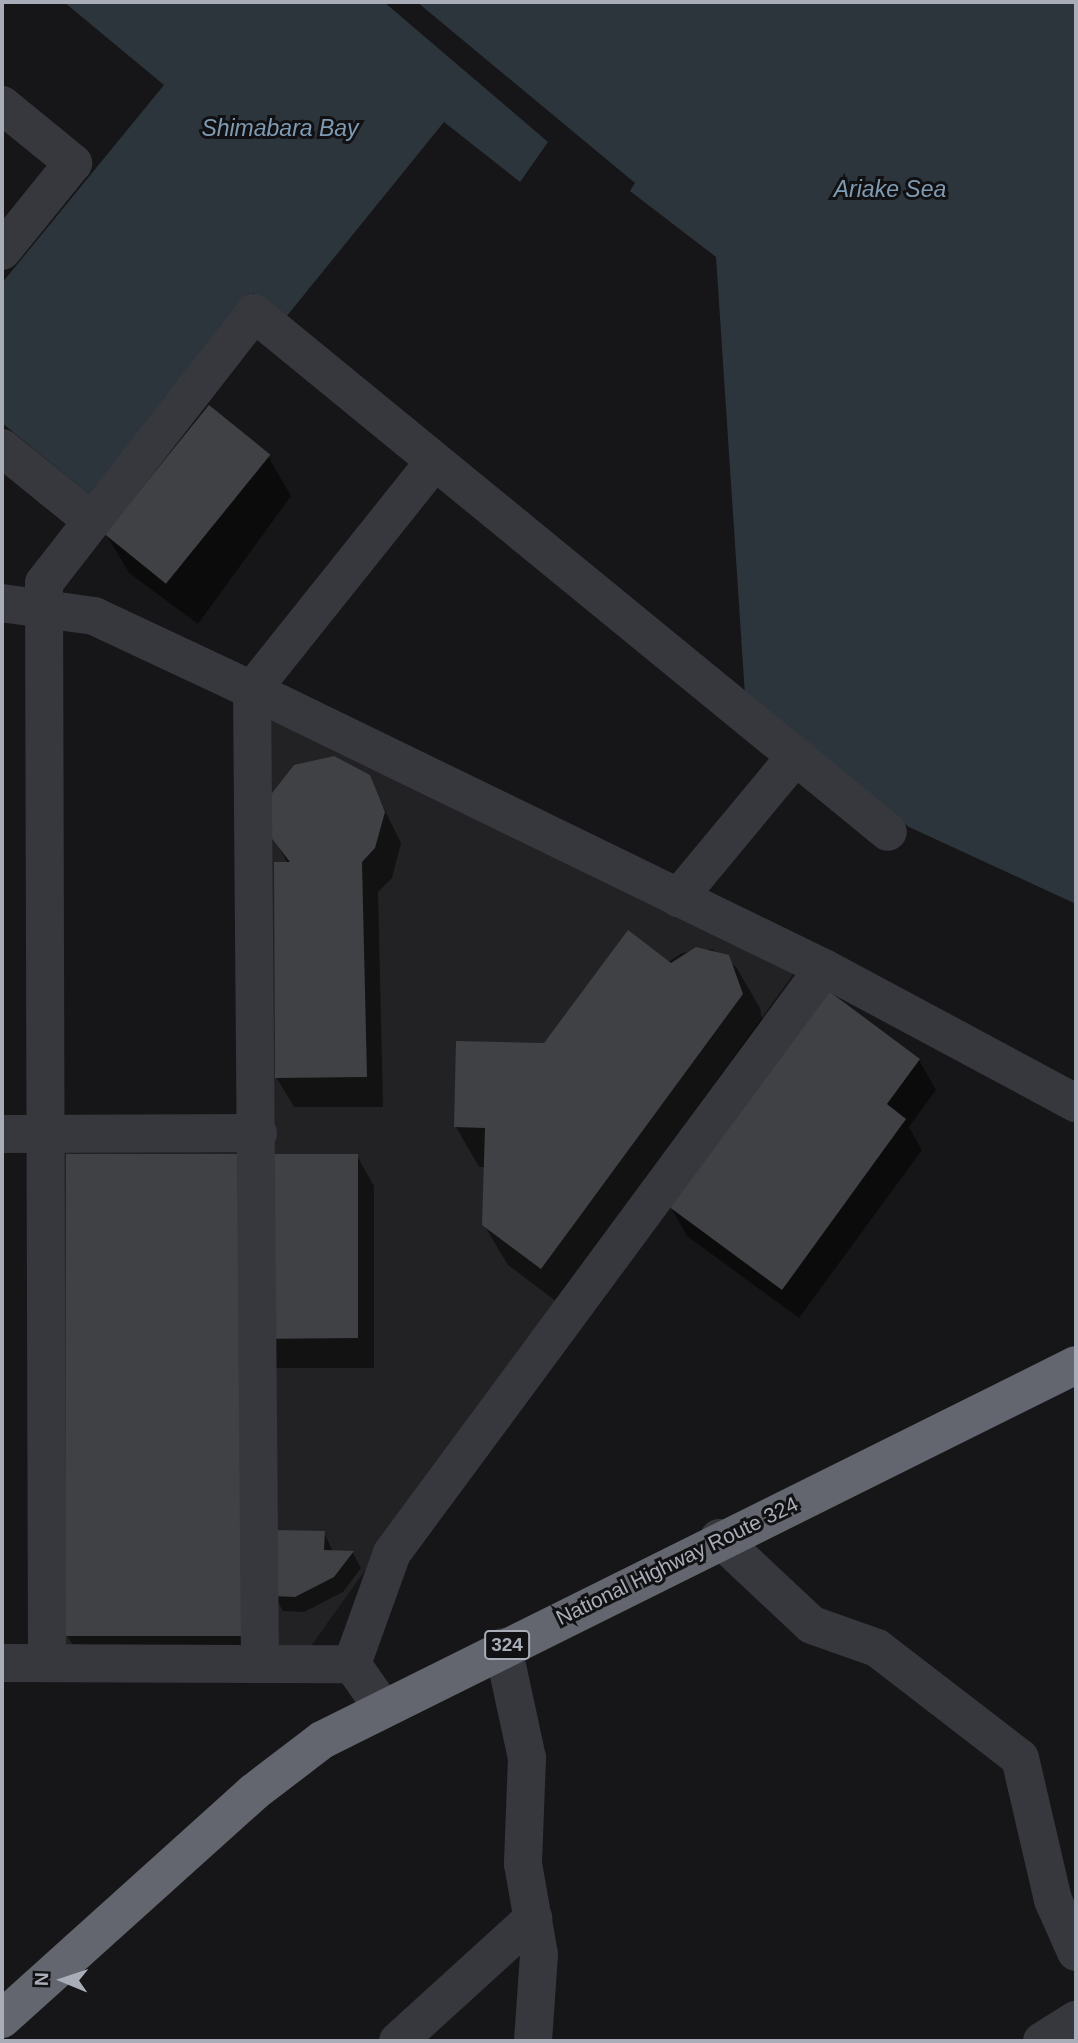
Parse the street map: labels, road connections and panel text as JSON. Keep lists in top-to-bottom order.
{
  "streets": {
    "highway": ["National Highway Route 324", "324"]
  },
  "water": ["Shimabara Bay", "Ariake Sea"],
  "north": "left"
}
